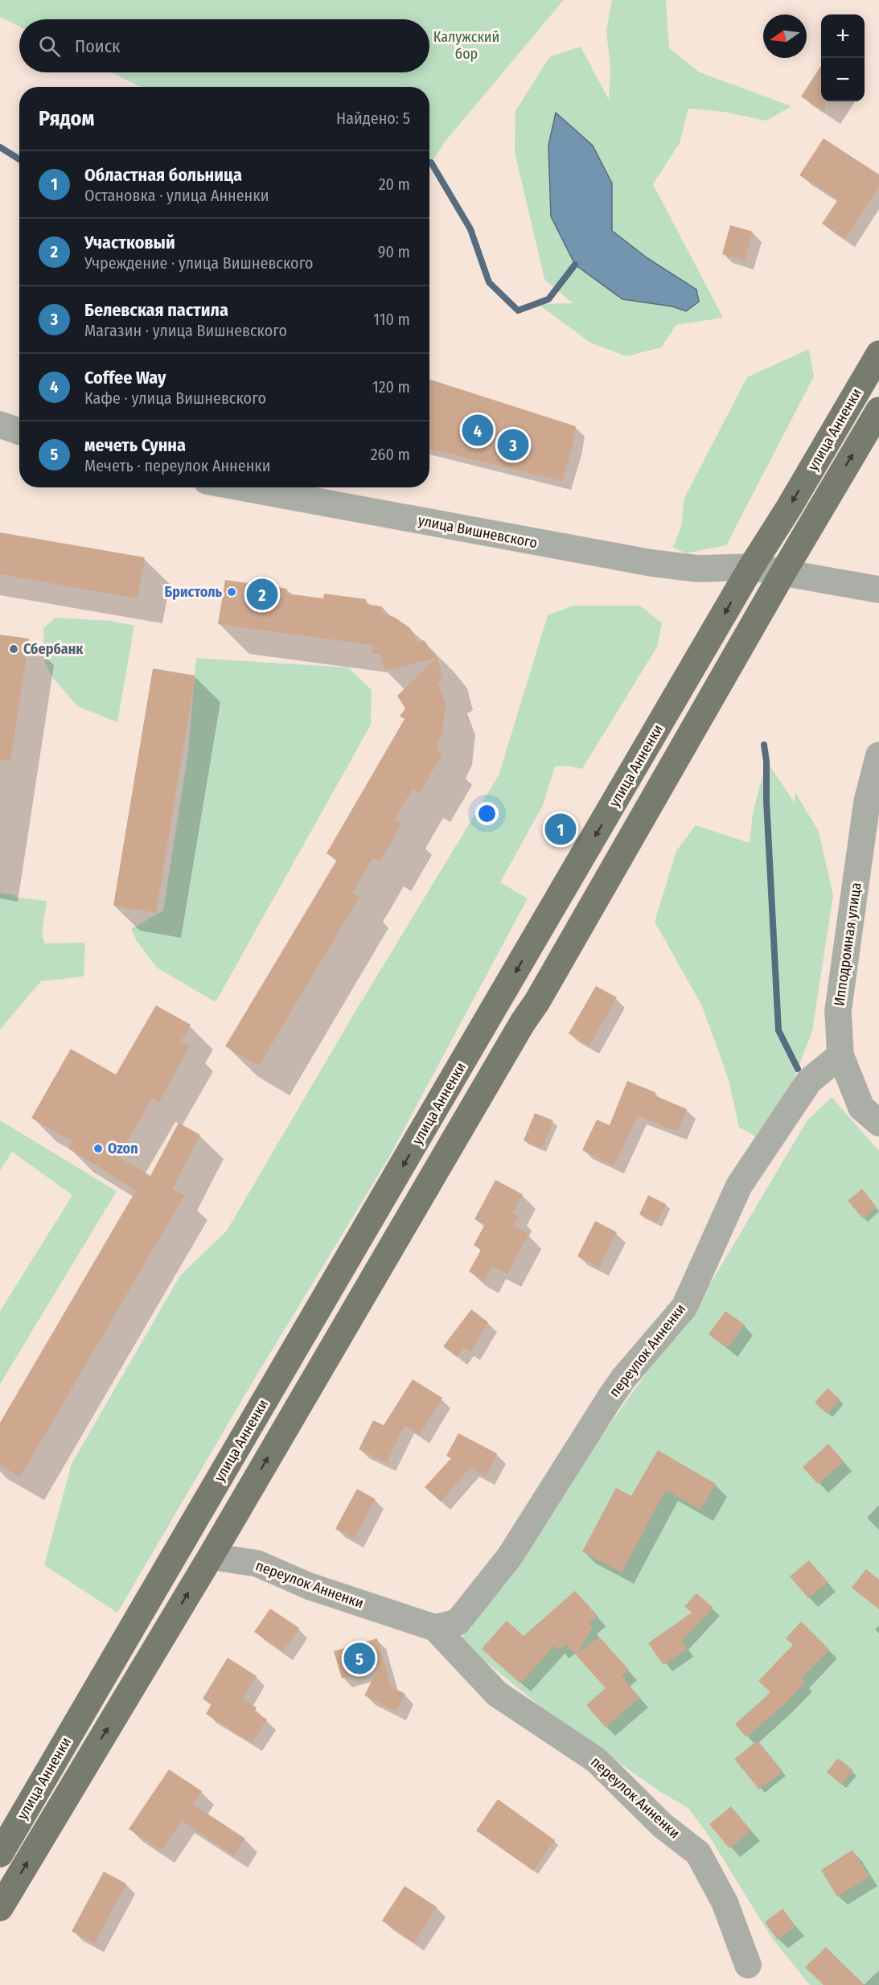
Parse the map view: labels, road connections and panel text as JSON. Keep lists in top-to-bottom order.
{
  "streets": {
    "main road": ["улица Анненки"],
    "street": ["улица Вишневского", "Ипподромная улица", "переулок Анненки"]
  },
  "crossings": [
    ["улица Анненки", "улица Вишневского"],
    ["улица Анненки", "переулок Анненки"],
    ["Ипподромная улица", "переулок Анненки"]
  ],
  "parks": ["Калужский бор"],
  "places": ["Бристоль", "Сбербанк", "Ozon"],
  "north": "left",
  "page": {
    "map_buttons": ["+", "−"],
    "search": "Поиск",
    "heading": ["Рядом", "Найдено: 5"],
    "list": [
      {
        "mark": "1",
        "name": "Областная больница",
        "note": "Остановка · улица Анненки",
        "value": "20 m"
      },
      {
        "mark": "2",
        "name": "Участковый",
        "note": "Учреждение · улица Вишневского",
        "value": "90 m"
      },
      {
        "mark": "3",
        "name": "Белевская пастила",
        "note": "Магазин · улица Вишневского",
        "value": "110 m"
      },
      {
        "mark": "4",
        "name": "Coffee Way",
        "note": "Кафе · улица Вишневского",
        "value": "120 m"
      },
      {
        "mark": "5",
        "name": "мечеть Сунна",
        "note": "Мечеть · переулок Анненки",
        "value": "260 m"
      }
    ],
    "pins": [
      "4",
      "3",
      "2",
      "1",
      "5"
    ]
  }
}
